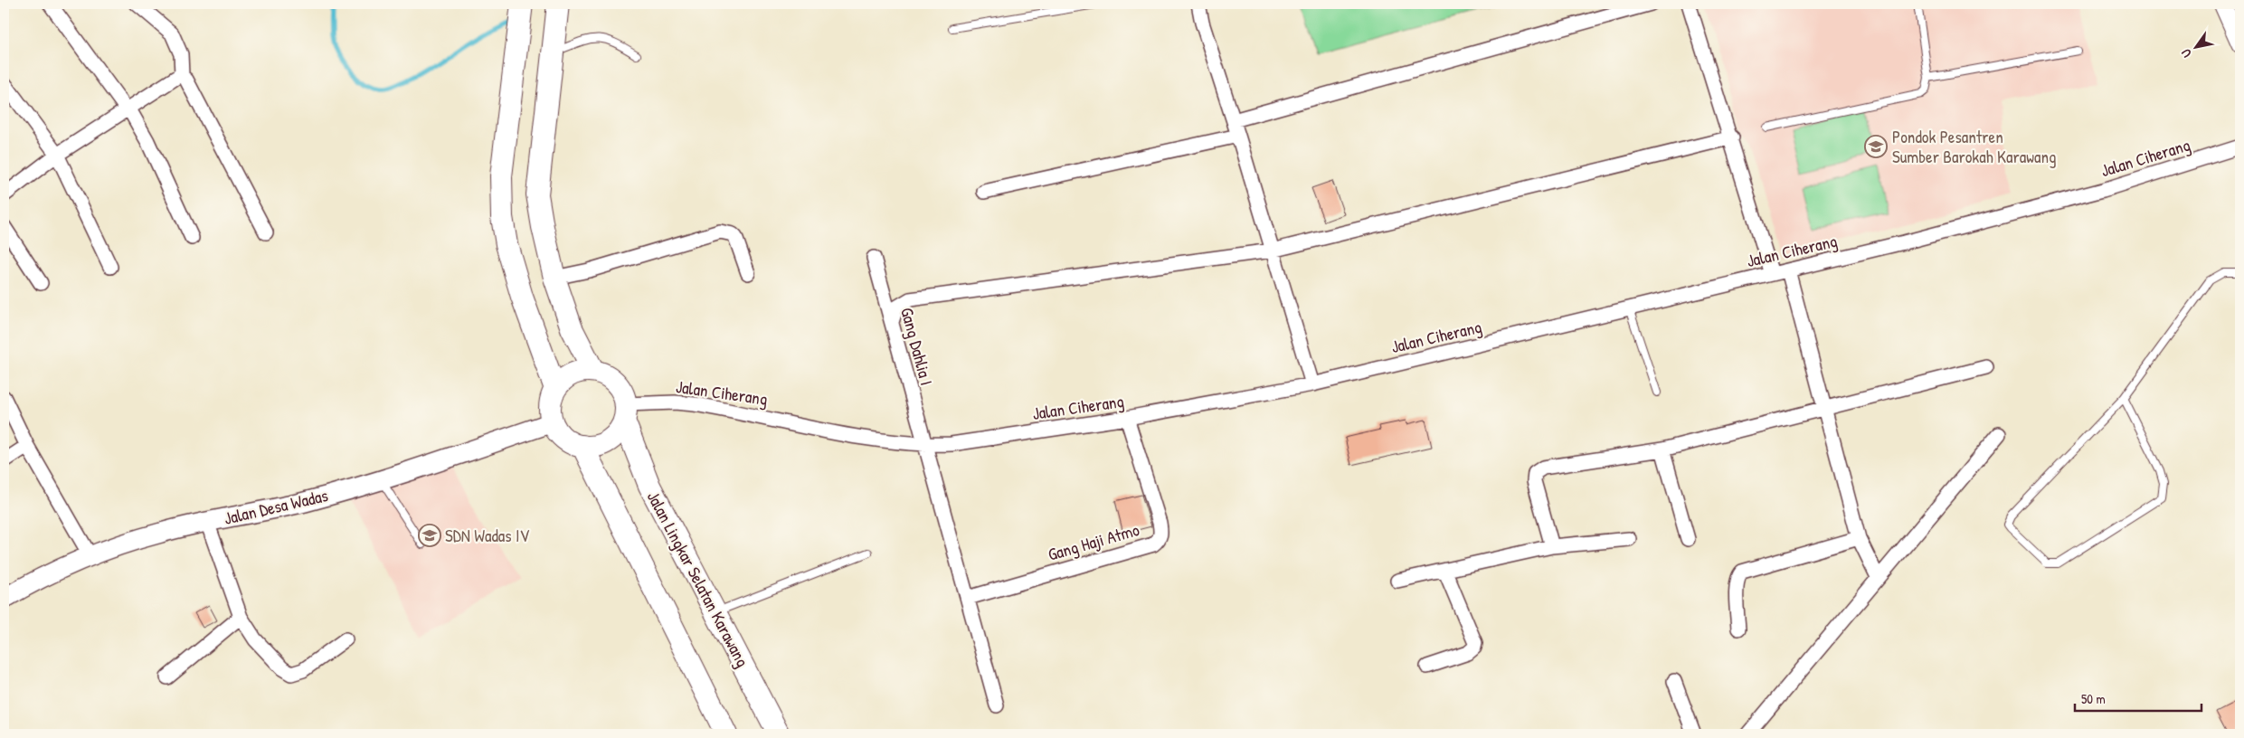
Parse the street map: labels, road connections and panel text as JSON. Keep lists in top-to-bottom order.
{
  "streets": {
    "main road": ["Jalan Desa Wadas", "Jalan Lingkar Selatan Karawang"],
    "street": ["Jalan Ciherang", "Gang Dahlia I", "Gang Haji Atmo"]
  },
  "crossings": [
    ["Jalan Ciherang", "Gang Dahlia I"],
    ["Jalan Ciherang", "Jalan Desa Wadas"],
    ["Jalan Ciherang", "Gang Haji Atmo"],
    ["Jalan Ciherang", "Jalan Lingkar Selatan Karawang"],
    ["Gang Dahlia I", "Gang Haji Atmo"],
    ["Jalan Desa Wadas", "Jalan Lingkar Selatan Karawang"]
  ],
  "places": {
    "school or university": ["Pondok Pesantren Sumber Barokah Karawang", "SDN Wadas IV"]
  },
  "scale_bar": "50 m",
  "north": "bottom left"
}
